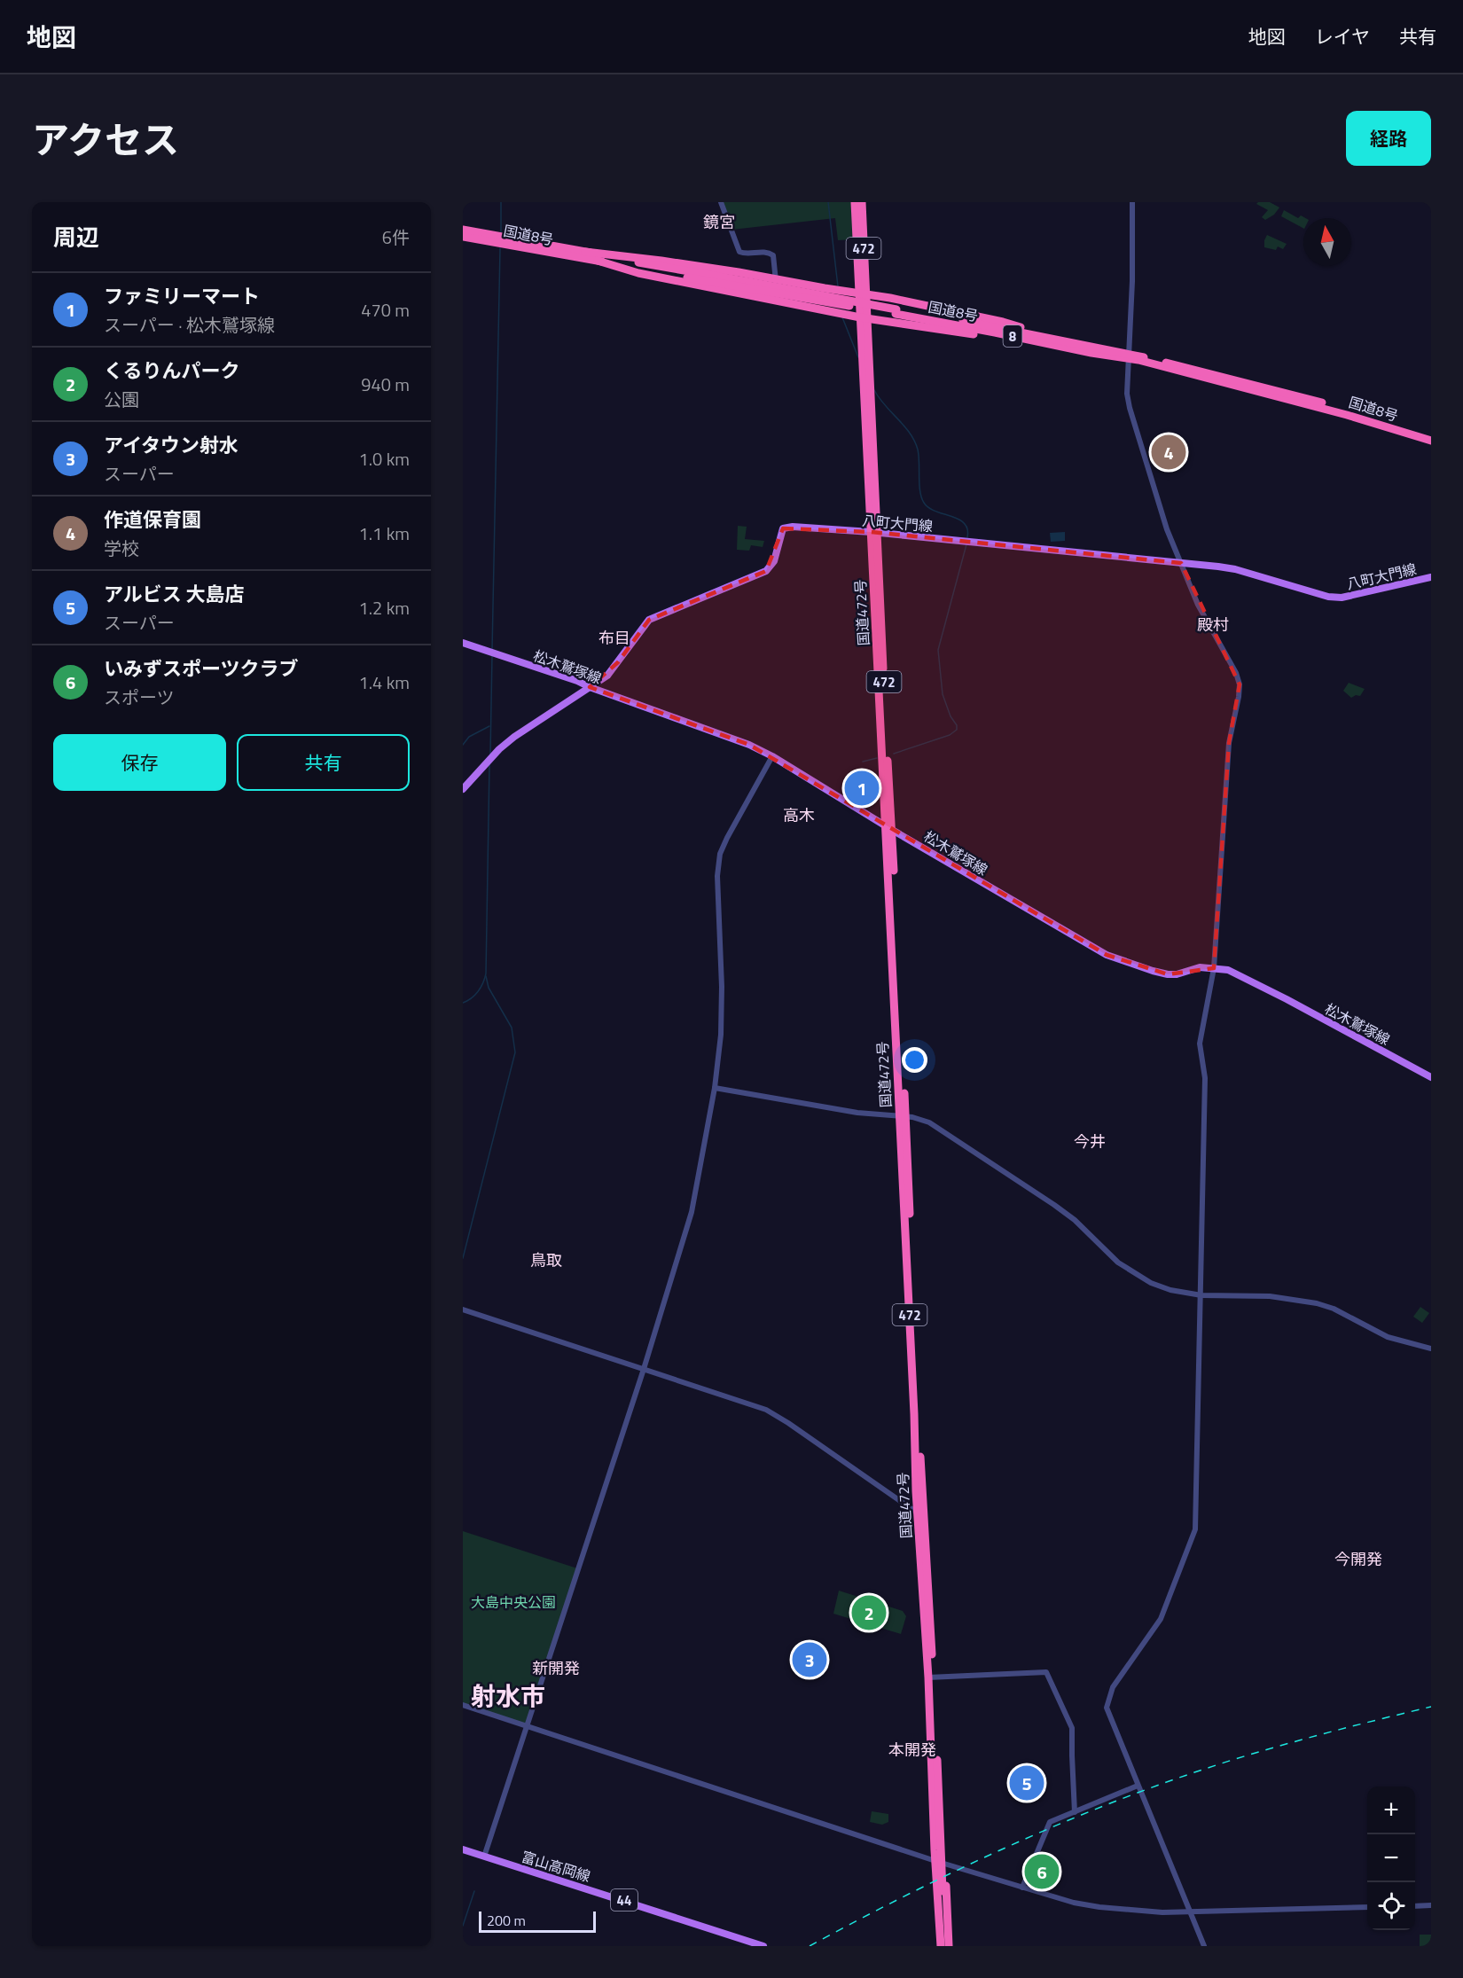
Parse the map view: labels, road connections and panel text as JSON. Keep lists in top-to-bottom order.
{
  "streets": {
    "highway": [
      "国道8号",
      "472",
      "8",
      "国道472号"
    ],
    "main road": [
      "八町大門線",
      "松木鷲塚線",
      "富山高岡線",
      "44"
    ]
  },
  "crossings": [
    ["国道8号", "8"],
    ["8", "国道472号"],
    ["八町大門線", "国道472号"],
    ["八町大門線", "松木鷲塚線"],
    ["国道472号", "松木鷲塚線"]
  ],
  "districts": [
    "鏡宮",
    "殿村",
    "布目",
    "高木",
    "今井",
    "鳥取",
    "今開発",
    "新開発",
    "射水市",
    "本開発"
  ],
  "parks": ["大島中央公園"],
  "scale_bar": "200 m",
  "north": "top",
  "page": {
    "header": "地図",
    "nav": ["地図", "レイヤ", "共有"],
    "title": "アクセス",
    "buttons": [
      "経路",
      ["保存", "共有"]
    ],
    "heading": ["周辺", "6件"],
    "list": [
      {
        "mark": "1",
        "name": "ファミリーマート",
        "note": "スーパー · 松木鷲塚線",
        "value": "470 m"
      },
      {
        "mark": "2",
        "name": "くるりんパーク",
        "note": "公園",
        "value": "940 m"
      },
      {
        "mark": "3",
        "name": "アイタウン射水",
        "note": "スーパー",
        "value": "1.0 km"
      },
      {
        "mark": "4",
        "name": "作道保育園",
        "note": "学校",
        "value": "1.1 km"
      },
      {
        "mark": "5",
        "name": "アルビス 大島店",
        "note": "スーパー",
        "value": "1.2 km"
      },
      {
        "mark": "6",
        "name": "いみずスポーツクラブ",
        "note": "スポーツ",
        "value": "1.4 km"
      }
    ],
    "pins": [
      "4",
      "1",
      "2",
      "3",
      "5",
      "6"
    ],
    "map_buttons": ["+", "−"],
    "scale": "200 m"
  }
}
